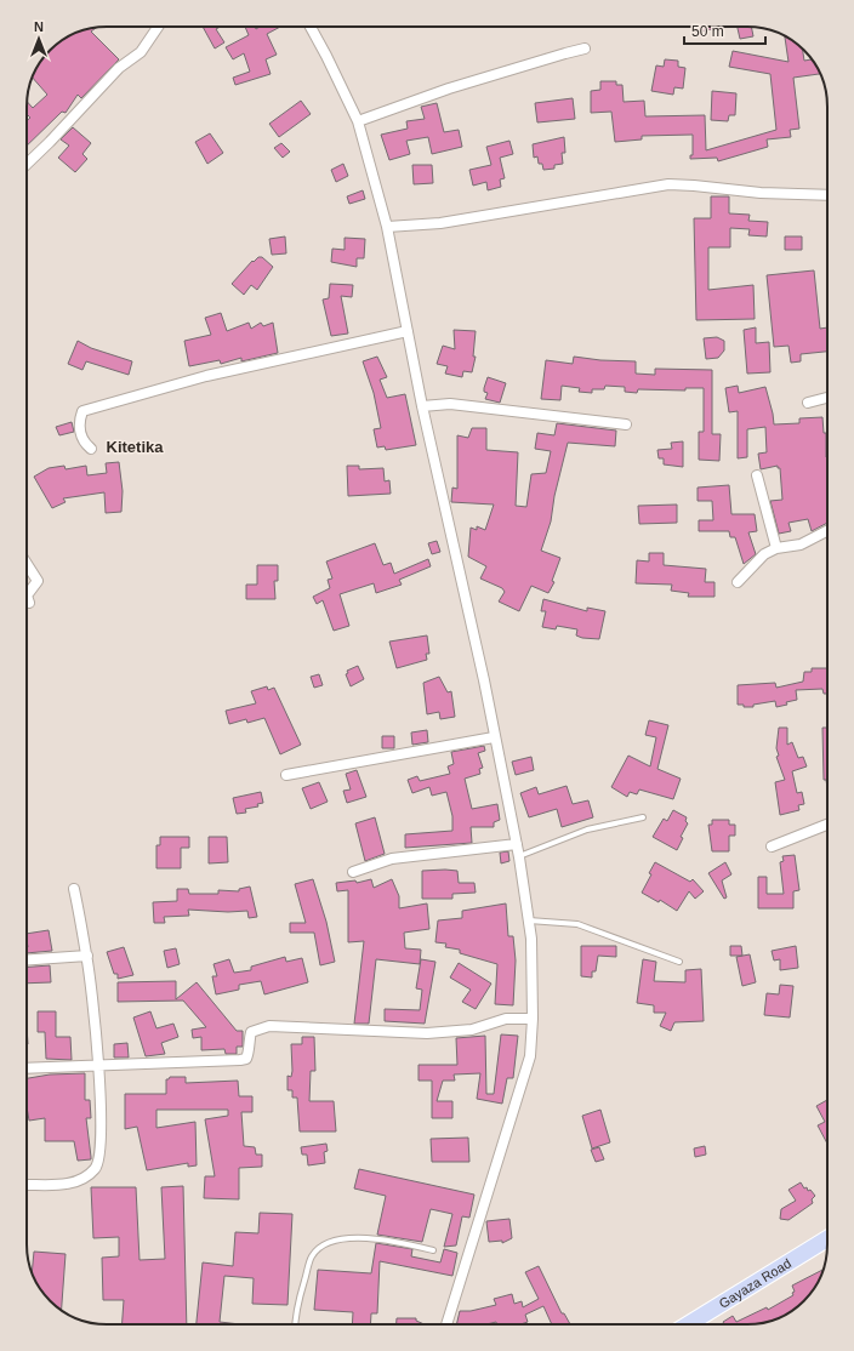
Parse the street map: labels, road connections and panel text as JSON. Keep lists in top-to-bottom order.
{
  "streets": {
    "main road": ["Gayaza Road"]
  },
  "districts": ["Kitetika"],
  "scale_bar": "50 m",
  "north": "top"
}
